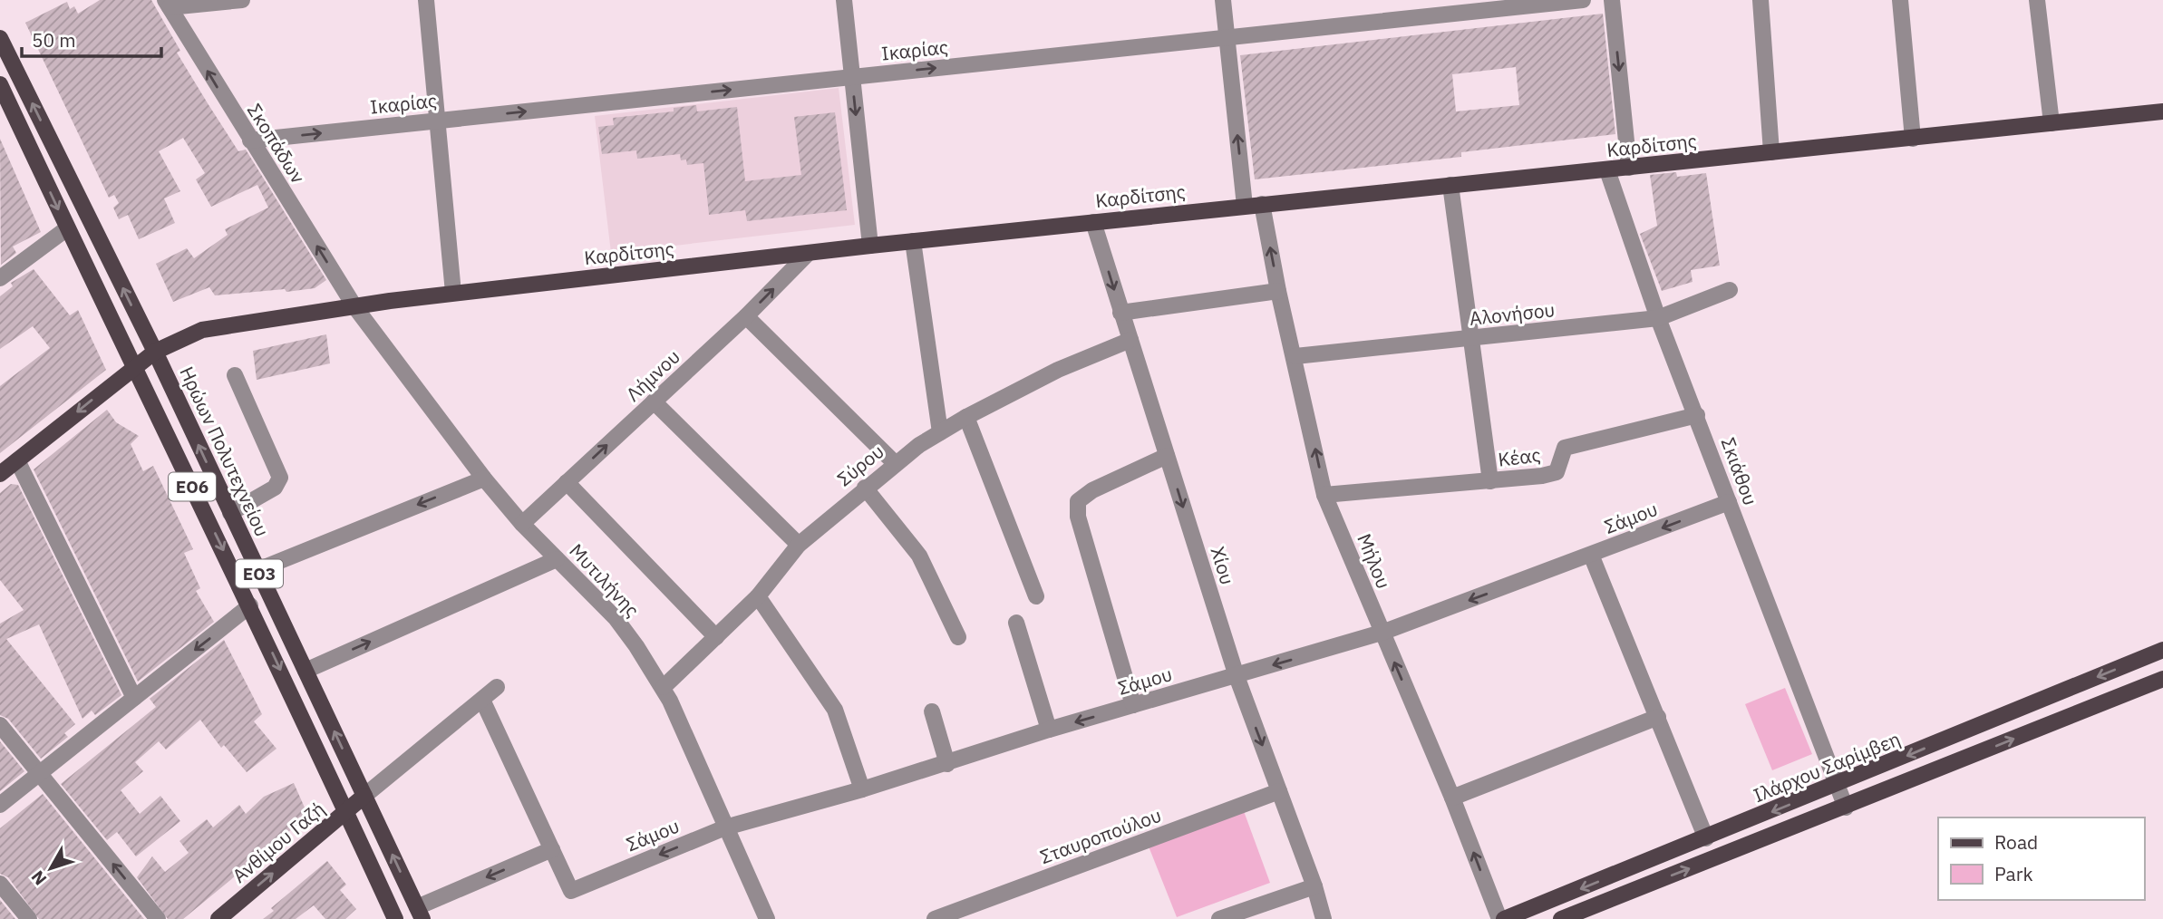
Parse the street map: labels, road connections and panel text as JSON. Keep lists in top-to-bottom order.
{
  "streets": {
    "main road": [
      "Καρδίτσης",
      "Ηρώων Πολυτεχνείου",
      "ΕΟ6",
      "ΕΟ3",
      "Ιλάρχου Σαρίμβεη",
      "Ανθίμου Γαζή"
    ],
    "street": [
      "Ικαρίας",
      "Σκοπάδων",
      "Αλονήσου",
      "Λήμνου",
      "Κέας",
      "Σύρου",
      "Σκιάθου",
      "Σάμου",
      "Μήλου",
      "Χίου",
      "Μυτιλήνης",
      "Σταυροπούλου"
    ]
  },
  "crossings": [
    ["Ικαρίας", "Σκοπάδων"],
    ["Σκοπάδων", "Καρδίτσης"],
    ["Σκοπάδων", "Μυτιλήνης"],
    ["Καρδίτσης", "Λήμνου"],
    ["Καρδίτσης", "Ηρώων Πολυτεχνείου"],
    ["Καρδίτσης", "Σκιάθου"],
    ["Καρδίτσης", "ΕΟ6"],
    ["Καρδίτσης", "Μήλου"],
    ["Καρδίτσης", "Χίου"],
    ["Καρδίτσης", "Μυτιλήνης"],
    ["Αλονήσου", "Σκιάθου"],
    ["Αλονήσου", "Μήλου"],
    ["Λήμνου", "Μυτιλήνης"],
    ["Ηρώων Πολυτεχνείου", "Ανθίμου Γαζή"],
    ["Κέας", "Σκιάθου"],
    ["Κέας", "Μήλου"],
    ["Σύρου", "Χίου"],
    ["Σύρου", "Μυτιλήνης"],
    ["Σκιάθου", "Σάμου"],
    ["Σκιάθου", "Ιλάρχου Σαρίμβεη"],
    ["ΕΟ6", "Ανθίμου Γαζή"],
    ["Σάμου", "Μήλου"],
    ["Σάμου", "Χίου"],
    ["Σάμου", "Μυτιλήνης"],
    ["Χίου", "Σταυροπούλου"]
  ],
  "one_way": [
    "Ικαρίας",
    "Σκοπάδων",
    "Λήμνου",
    "Σάμου",
    "Μήλου",
    "Χίου",
    "Ανθίμου Γαζή"
  ],
  "legend": ["Road", "Park"],
  "scale_bar": "50 m",
  "north": "bottom left"
}
